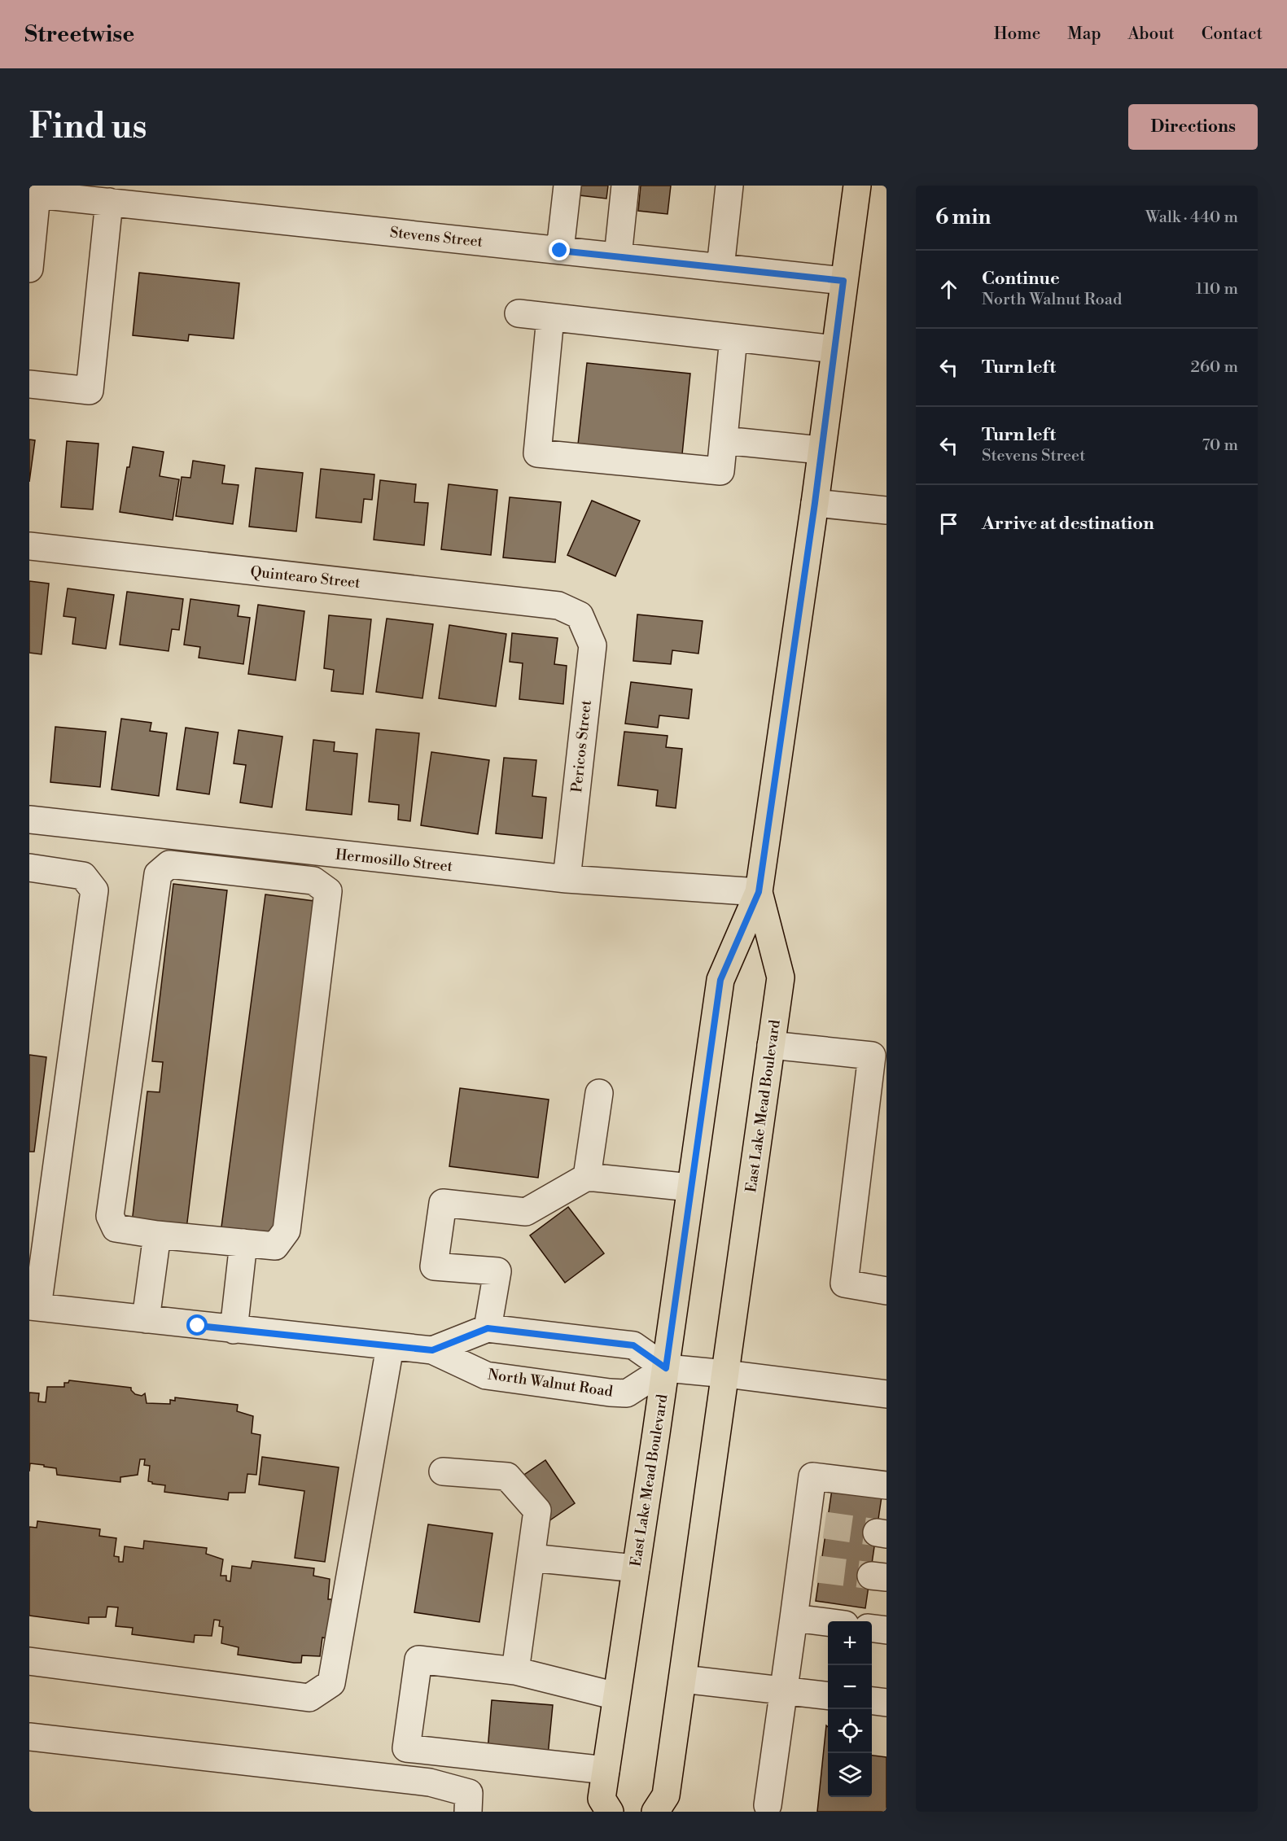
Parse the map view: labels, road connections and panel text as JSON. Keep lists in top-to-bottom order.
{
  "streets": {
    "main road": ["East Lake Mead Boulevard"],
    "street": [
      "Stevens Street",
      "Quintearo Street",
      "Pericos Street",
      "Hermosillo Street",
      "North Walnut Road"
    ]
  },
  "crossings": [
    ["Stevens Street", "East Lake Mead Boulevard"],
    ["Quintearo Street", "Pericos Street"],
    ["Pericos Street", "Hermosillo Street"],
    ["Hermosillo Street", "East Lake Mead Boulevard"],
    ["East Lake Mead Boulevard", "North Walnut Road"]
  ],
  "page": {
    "header": "Streetwise",
    "nav": [
      "Home",
      "Map",
      "About",
      "Contact"
    ],
    "buttons": "Directions",
    "title": "Find us",
    "heading": ["6 min", "Walk · 440 m"],
    "list": [
      ["Continue", "North Walnut Road", "110 m"],
      ["Turn left", "260 m"],
      ["Turn left", "Stevens Street", "70 m"],
      "Arrive at destination"
    ],
    "map_buttons": ["+", "−"]
  }
}
